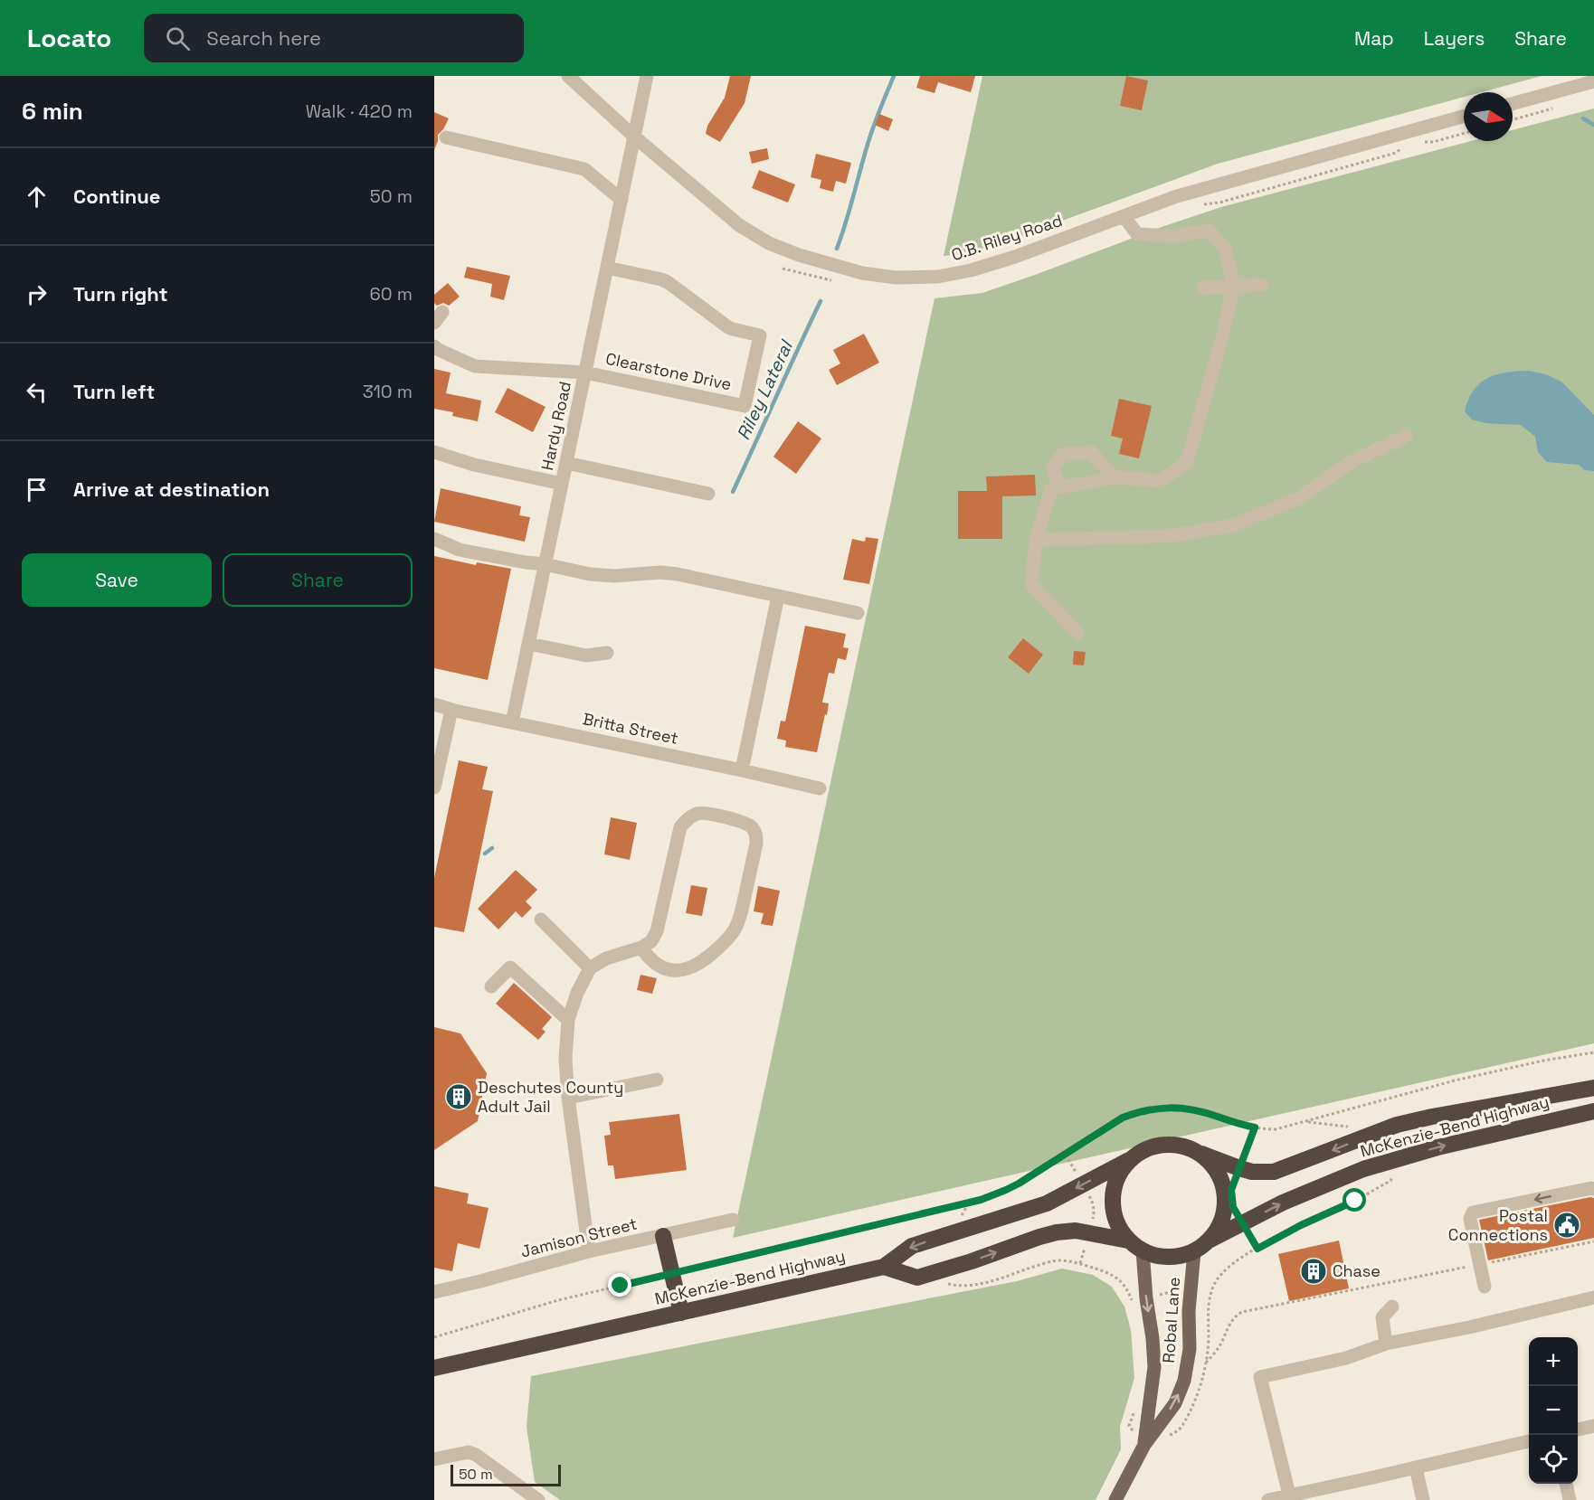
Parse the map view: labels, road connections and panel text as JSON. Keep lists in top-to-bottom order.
{
  "streets": {
    "highway": ["McKenzie-Bend Highway"],
    "main road": ["Robal Lane"],
    "street": [
      "O.B. Riley Road",
      "Clearstone Drive",
      "Hardy Road",
      "Britta Street",
      "Jamison Street"
    ]
  },
  "crossings": [
    ["O.B. Riley Road", "Hardy Road"],
    ["Clearstone Drive", "Hardy Road"],
    ["Hardy Road", "Britta Street"],
    ["McKenzie-Bend Highway", "Robal Lane"]
  ],
  "water": ["Riley Lateral"],
  "places": {
    "building": ["Deschutes County Adult Jail", "Chase"],
    "public building": ["Postal Connections"]
  },
  "scale_bar": "50 m",
  "north": "right",
  "page": {
    "header": "Locato",
    "search": "Search here",
    "nav": ["Map", "Layers", "Share"],
    "heading": ["6 min", "Walk · 420 m"],
    "list": [
      ["Continue", "50 m"],
      ["Turn right", "60 m"],
      ["Turn left", "310 m"],
      "Arrive at destination"
    ],
    "buttons": ["Save", "Share"],
    "map_buttons": ["+", "−"],
    "scale": "50 m"
  }
}
